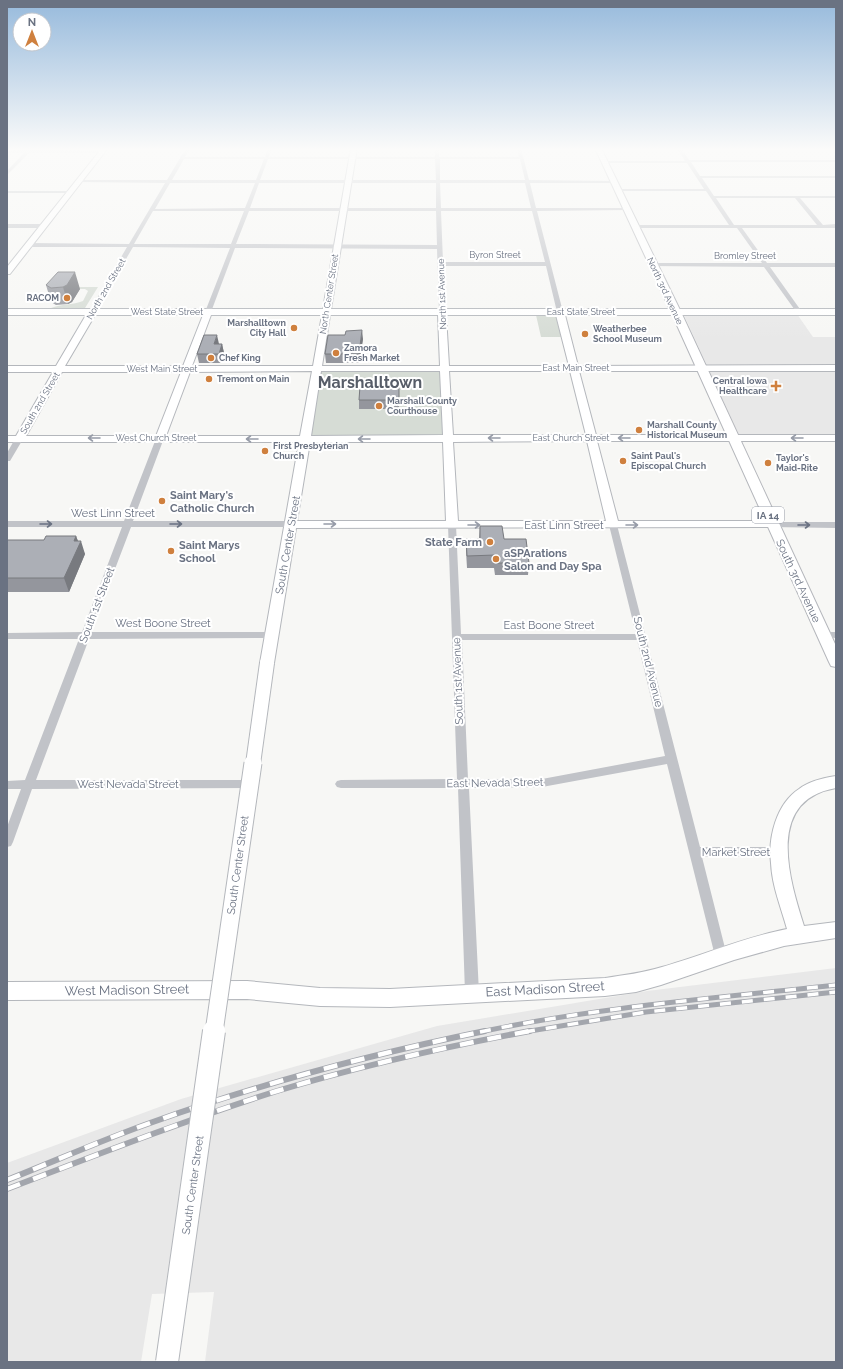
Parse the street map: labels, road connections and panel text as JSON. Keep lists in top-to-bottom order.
{
  "streets": {
    "main road": ["North 3rd Avenue", "IA 14", "South 3rd Avenue"],
    "street": [
      "Byron Street",
      "Bromley Street",
      "North 2nd Street",
      "North Center Street",
      "North 1st Avenue",
      "West State Street",
      "East State Street",
      "East Main Street",
      "West Main Street",
      "South 2nd Street",
      "West Church Street",
      "East Church Street",
      "West Linn Street",
      "East Linn Street",
      "South Center Street",
      "South 1st Street",
      "West Boone Street",
      "East Boone Street",
      "South 2nd Avenue",
      "South 1st Avenue",
      "East Nevada Street",
      "West Nevada Street",
      "Market Street",
      "East Madison Street",
      "West Madison Street"
    ]
  },
  "crossings": [
    ["Byron Street", "North 1st Avenue"],
    ["Bromley Street", "North 3rd Avenue"],
    ["North 2nd Street", "West State Street"],
    ["North 2nd Street", "West Main Street"],
    ["North 2nd Street", "South 2nd Street"],
    ["North 3rd Avenue", "East State Street"],
    ["North 3rd Avenue", "East Main Street"],
    ["North 3rd Avenue", "South 3rd Avenue"],
    ["North Center Street", "West State Street"],
    ["North Center Street", "East State Street"],
    ["North Center Street", "East Main Street"],
    ["North Center Street", "West Main Street"],
    ["North Center Street", "South Center Street"],
    ["North 1st Avenue", "East State Street"],
    ["North 1st Avenue", "East Main Street"],
    ["North 1st Avenue", "South 1st Avenue"],
    ["West State Street", "East State Street"],
    ["West State Street", "South 1st Street"],
    ["East State Street", "South 2nd Avenue"],
    ["East Main Street", "West Main Street"],
    ["East Main Street", "South Center Street"],
    ["East Main Street", "South 3rd Avenue"],
    ["East Main Street", "South 2nd Avenue"],
    ["East Main Street", "South 1st Avenue"],
    ["West Main Street", "South 2nd Street"],
    ["West Main Street", "South Center Street"],
    ["West Main Street", "South 1st Street"],
    ["South 2nd Street", "West Church Street"],
    ["West Church Street", "East Church Street"],
    ["West Church Street", "South Center Street"],
    ["West Church Street", "South 1st Street"],
    ["East Church Street", "South Center Street"],
    ["East Church Street", "South 3rd Avenue"],
    ["East Church Street", "South 2nd Avenue"],
    ["East Church Street", "South 1st Avenue"],
    ["West Linn Street", "East Linn Street"],
    ["West Linn Street", "South Center Street"],
    ["West Linn Street", "South 1st Street"],
    ["East Linn Street", "South Center Street"],
    ["East Linn Street", "South 3rd Avenue"],
    ["East Linn Street", "South 2nd Avenue"],
    ["East Linn Street", "South 1st Avenue"],
    ["South Center Street", "West Boone Street"],
    ["South 1st Street", "West Boone Street"],
    ["South 1st Street", "West Nevada Street"],
    ["East Boone Street", "South 2nd Avenue"],
    ["East Boone Street", "South 1st Avenue"],
    ["South 2nd Avenue", "East Nevada Street"],
    ["South 2nd Avenue", "Market Street"],
    ["South 2nd Avenue", "East Madison Street"],
    ["South 1st Avenue", "East Nevada Street"],
    ["South 1st Avenue", "East Madison Street"],
    ["East Madison Street", "West Madison Street"]
  ],
  "one_way": [
    "West Church Street",
    "East Church Street",
    "West Linn Street",
    "East Linn Street"
  ],
  "districts": ["Marshalltown"],
  "places": {
    "other": [
      "RACOM",
      "Marshalltown City Hall",
      "Weatherbee School Museum",
      "Zamora Fresh Market",
      "Chef King",
      "Tremont on Main",
      "Marshall County Courthouse",
      "Marshall County Historical Museum",
      "First Presbyterian Church",
      "Saint Paul's Episcopal Church",
      "Taylor's Maid-Rite",
      "Saint Mary's Catholic Church",
      "State Farm",
      "Saint Marys School",
      "aSPArations Salon and Day Spa"
    ],
    "health": ["Central Iowa Healthcare"]
  },
  "north": "top"
}
